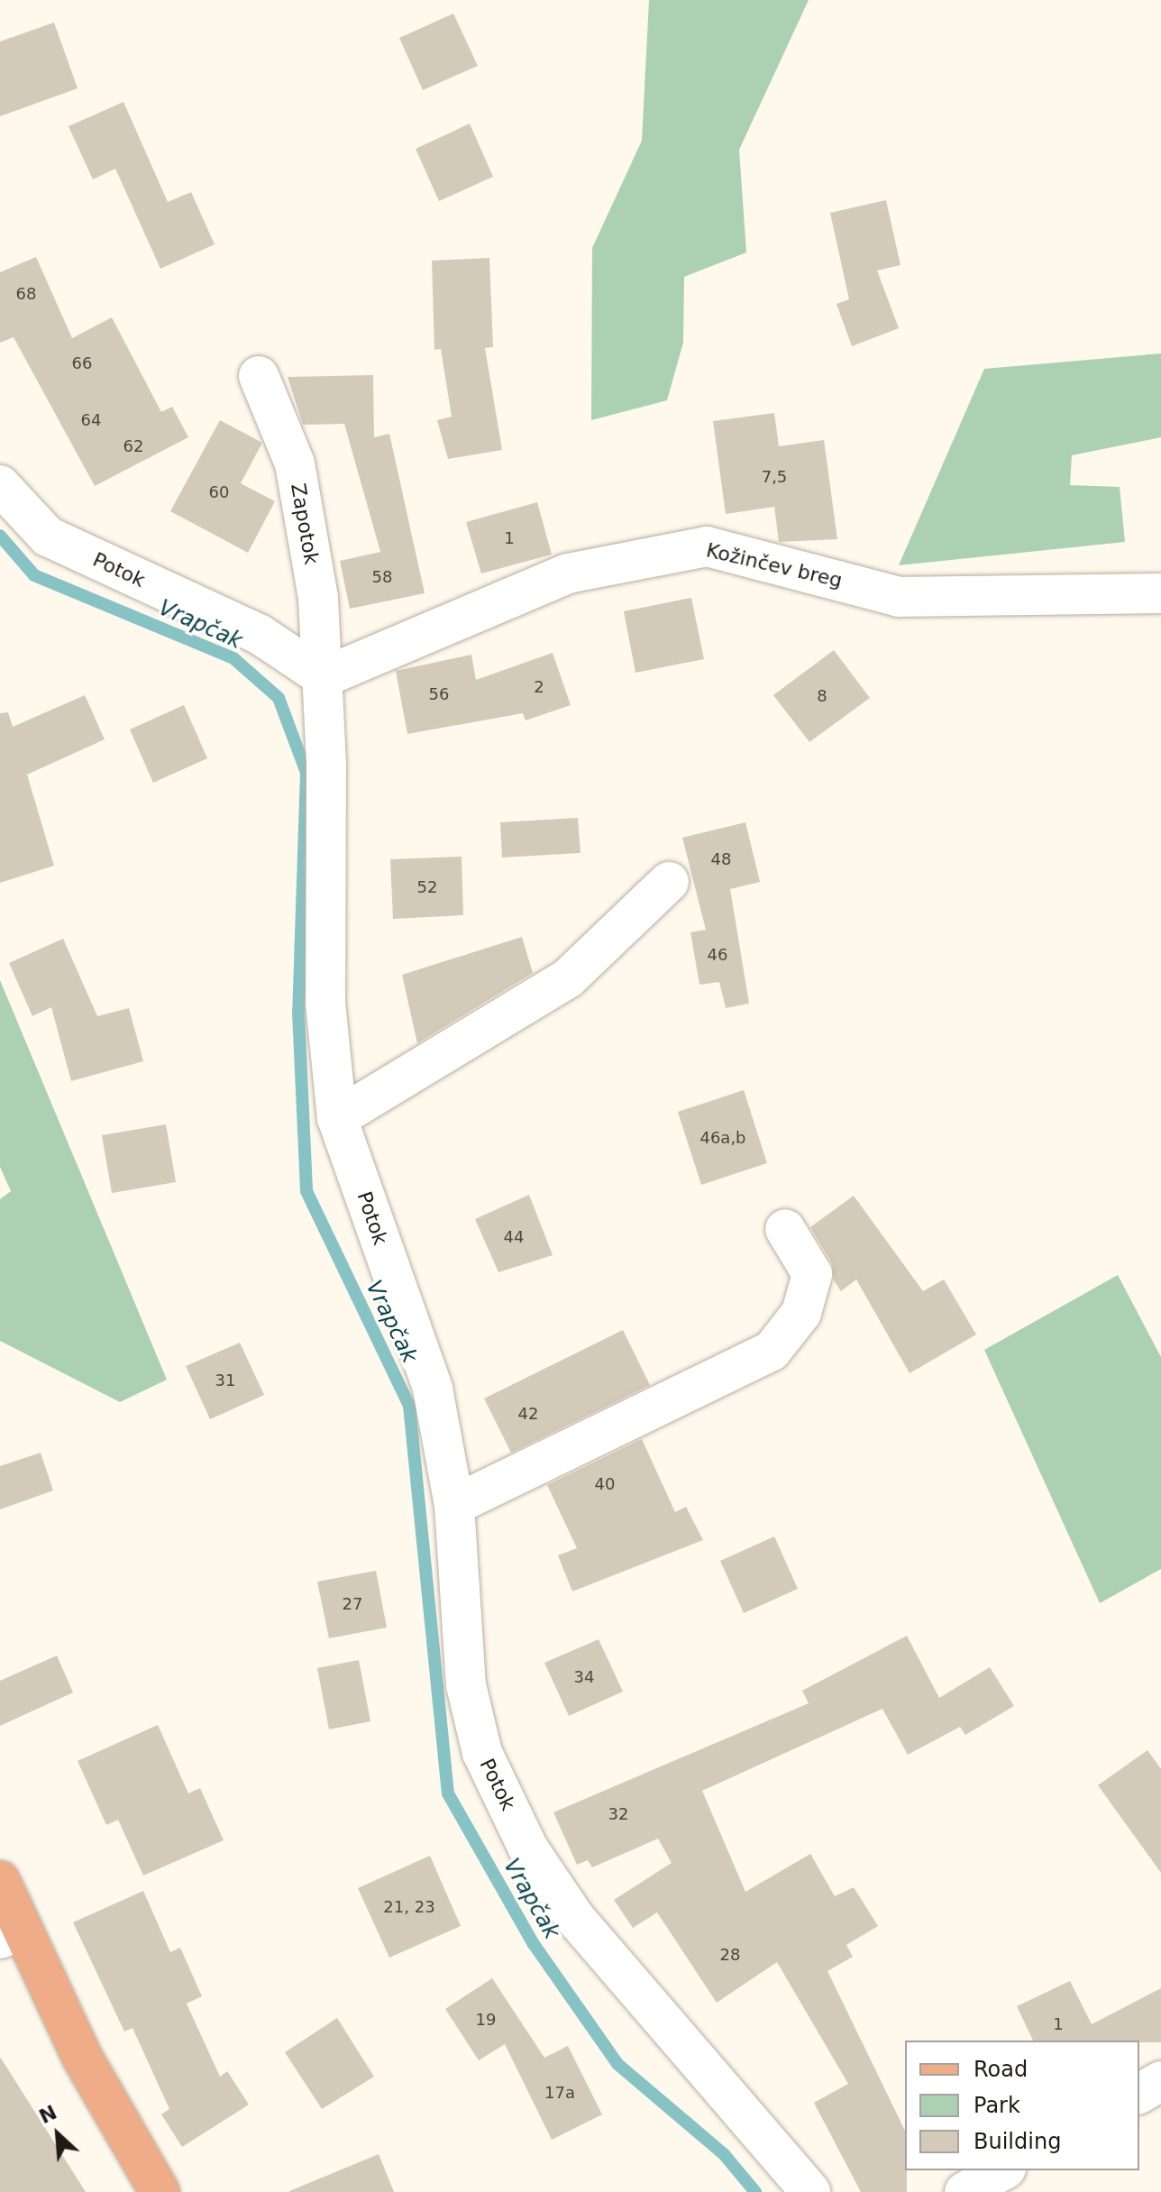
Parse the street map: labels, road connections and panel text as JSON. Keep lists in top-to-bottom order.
{
  "streets": {
    "street": ["Zapotok", "Kožinčev breg", "Potok"]
  },
  "crossings": [
    ["Zapotok", "Kožinčev breg"],
    ["Zapotok", "Potok"],
    ["Kožinčev breg", "Potok"]
  ],
  "water": ["Vrapčak"],
  "house_numbers": [
    "68",
    "66",
    "64",
    "62",
    "7,5",
    "60",
    "1",
    "58",
    "2",
    "56",
    "8",
    "48",
    "52",
    "46",
    "46a,b",
    "44",
    "31",
    "42",
    "40",
    "27",
    "34",
    "32",
    "21, 23",
    "28",
    "19",
    "1",
    "17a"
  ],
  "legend": ["Road", "Park", "Building"],
  "north": "top left"
}
